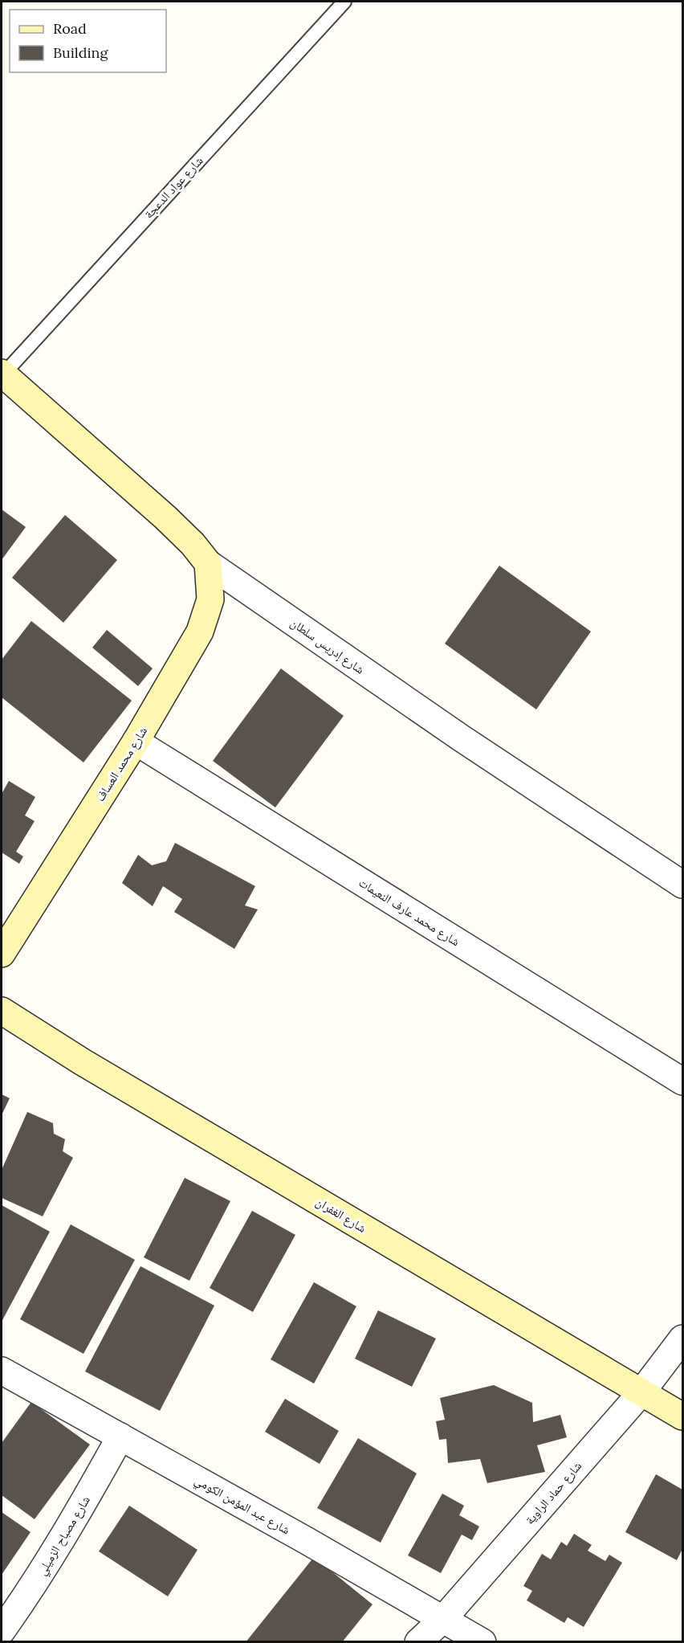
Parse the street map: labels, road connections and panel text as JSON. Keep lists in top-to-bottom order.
{
  "streets": {
    "street": [
      "شارع إدريس سلطان",
      "شارع محمد العساف",
      "شارع محمد عارف النعيمات",
      "شارع الغفران",
      "شارع حماد الراوية",
      "شارع عبد المؤمن الكومي",
      "شارع مصباح الزميلي"
    ],
    "lane": ["شارع عواد الدعجة"]
  },
  "crossings": [
    ["شارع عواد الدعجة", "شارع إدريس سلطان"],
    ["شارع إدريس سلطان", "شارع محمد العساف"],
    ["شارع محمد العساف", "شارع محمد عارف النعيمات"],
    ["شارع الغفران", "شارع حماد الراوية"],
    ["شارع حماد الراوية", "شارع عبد المؤمن الكومي"],
    ["شارع عبد المؤمن الكومي", "شارع مصباح الزميلي"]
  ],
  "legend": ["Road", "Building"]
}
